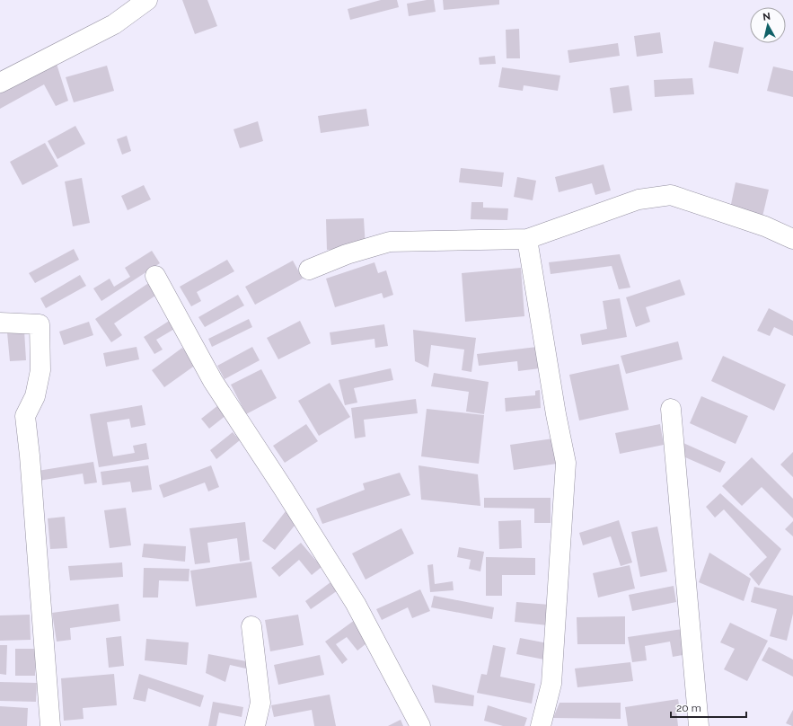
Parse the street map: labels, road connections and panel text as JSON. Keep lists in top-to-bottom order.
{
  "scale_bar": "20 m",
  "north": "top"
}
